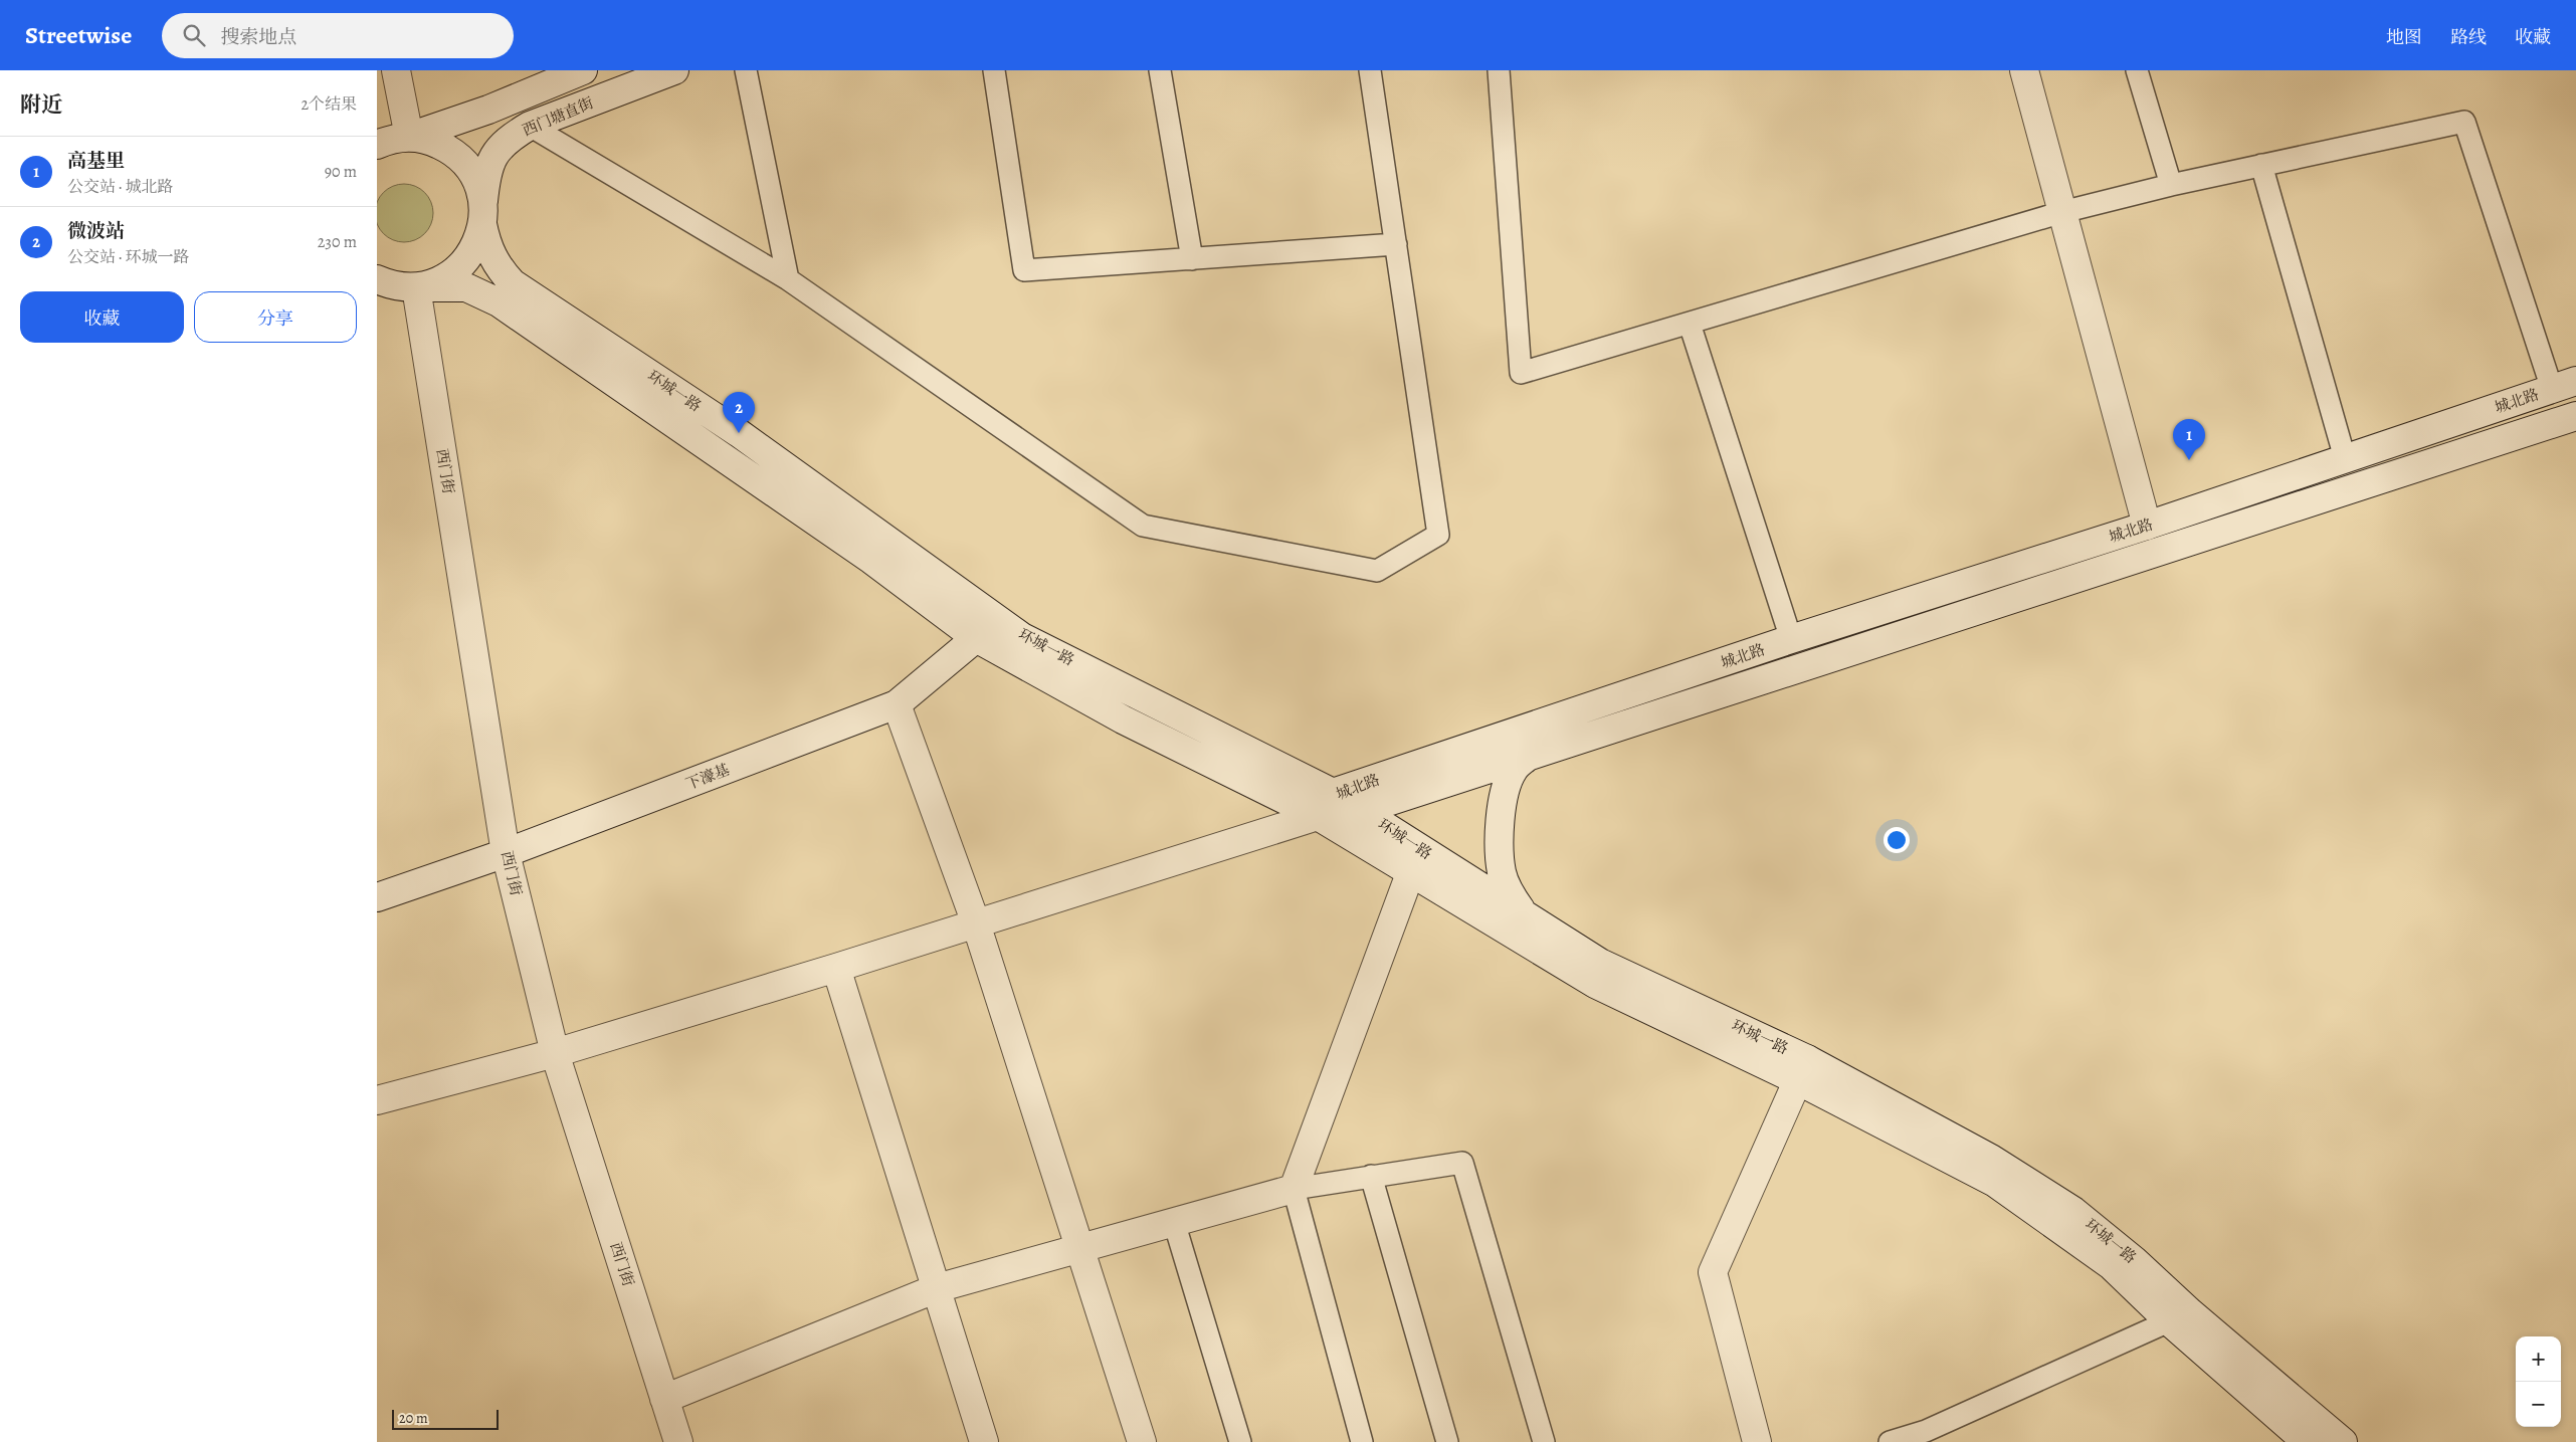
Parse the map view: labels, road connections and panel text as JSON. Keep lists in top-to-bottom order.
{
  "streets": {
    "street": [
      "西门塘直街",
      "环城一路",
      "城北路",
      "西门街",
      "下濠基"
    ]
  },
  "crossings": [
    ["西门塘直街", "环城一路"],
    ["环城一路", "城北路"],
    ["环城一路", "西门街"],
    ["环城一路", "下濠基"],
    ["西门街", "下濠基"]
  ],
  "scale_bar": "20 m",
  "page": {
    "header": "Streetwise",
    "search": "搜索地点",
    "nav": ["地图", "路线", "收藏"],
    "heading": ["附近", "2个结果"],
    "list": [
      {
        "mark": "1",
        "name": "高基里",
        "note": "公交站 · 城北路",
        "value": "90 m"
      },
      {
        "mark": "2",
        "name": "微波站",
        "note": "公交站 · 环城一路",
        "value": "230 m"
      }
    ],
    "buttons": ["收藏", "分享"],
    "pins": ["2", "1"],
    "map_buttons": ["+", "−"],
    "scale": "20 m"
  }
}
